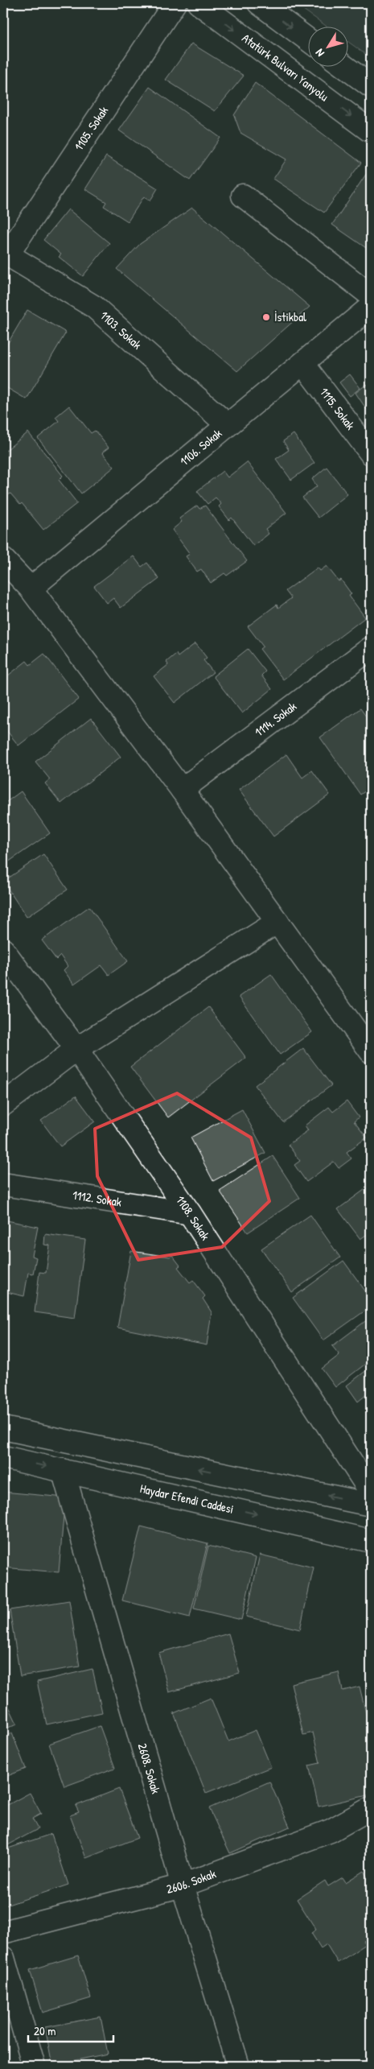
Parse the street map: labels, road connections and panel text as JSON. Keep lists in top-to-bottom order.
{
  "streets": {
    "main road": [
      "Atatürk Bulvarı Yanyolu",
      "1105. Sokak",
      "1103. Sokak",
      "1115. Sokak",
      "1106. Sokak",
      "1114. Sokak",
      "1112. Sokak",
      "1108. Sokak",
      "Haydar Efendi Caddesi",
      "2608. Sokak",
      "2606. Sokak"
    ]
  },
  "crossings": [
    ["1105. Sokak", "1103. Sokak"],
    ["1103. Sokak", "1106. Sokak"],
    ["1115. Sokak", "1106. Sokak"],
    ["1112. Sokak", "1108. Sokak"],
    ["Haydar Efendi Caddesi", "2608. Sokak"],
    ["2608. Sokak", "2606. Sokak"]
  ],
  "places": ["İstikbal"],
  "scale_bar": "20 m",
  "north": "bottom left"
}
